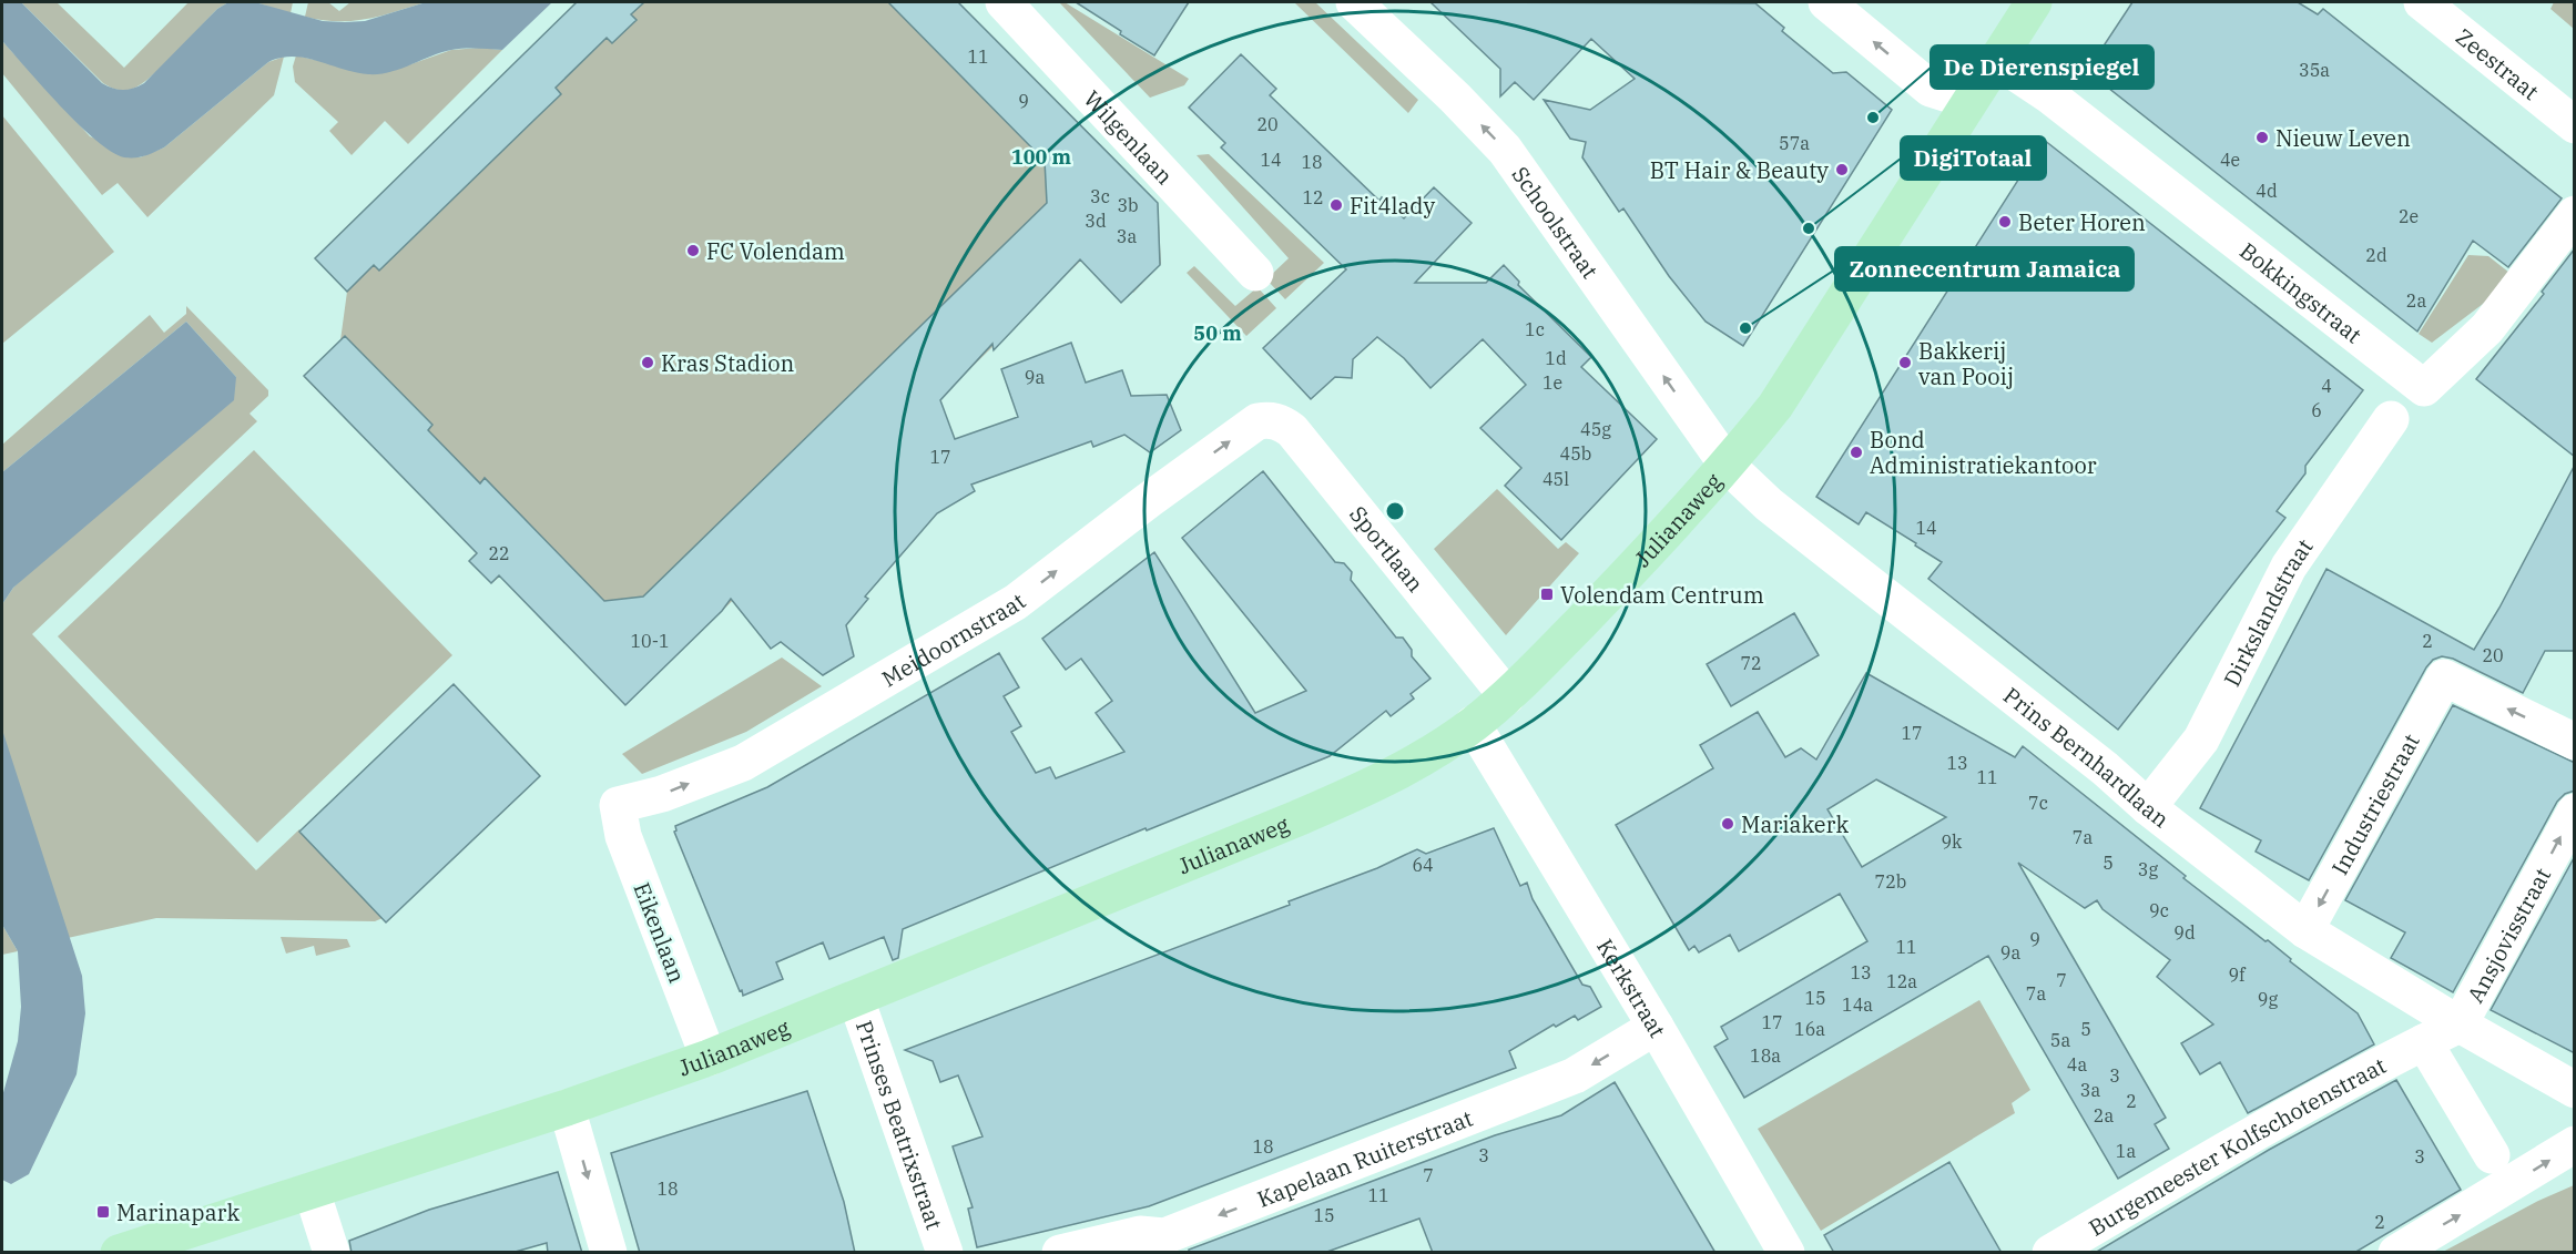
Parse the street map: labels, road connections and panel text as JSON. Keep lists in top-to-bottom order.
{
  "streets": {
    "main road": ["Julianaweg"],
    "street": [
      "Zeestraat",
      "Wilgenlaan",
      "Schoolstraat",
      "Bokkingstraat",
      "Sportlaan",
      "Dirkslandstraat",
      "Meidoornstraat",
      "Prins Bernhardlaan",
      "Industriestraat",
      "Eikenlaan",
      "Ansjovisstraat",
      "Kerkstraat",
      "Prinses Beatrixstraat",
      "Burgemeester Kolfschotenstraat",
      "Kapelaan Ruiterstraat"
    ]
  },
  "crossings": [
    ["Schoolstraat", "Julianaweg"],
    ["Schoolstraat", "Prins Bernhardlaan"],
    ["Bokkingstraat", "Julianaweg"],
    ["Julianaweg", "Sportlaan"],
    ["Julianaweg", "Prins Bernhardlaan"],
    ["Julianaweg", "Eikenlaan"],
    ["Julianaweg", "Kerkstraat"],
    ["Julianaweg", "Prinses Beatrixstraat"],
    ["Sportlaan", "Meidoornstraat"],
    ["Dirkslandstraat", "Prins Bernhardlaan"],
    ["Meidoornstraat", "Eikenlaan"],
    ["Prins Bernhardlaan", "Industriestraat"],
    ["Prins Bernhardlaan", "Ansjovisstraat"],
    ["Prins Bernhardlaan", "Burgemeester Kolfschotenstraat"],
    ["Ansjovisstraat", "Burgemeester Kolfschotenstraat"],
    ["Kerkstraat", "Kapelaan Ruiterstraat"]
  ],
  "one_way": [
    "Schoolstraat",
    "Meidoornstraat",
    "Ansjovisstraat",
    "Kapelaan Ruiterstraat"
  ],
  "places": {
    "other": [
      "De Dierenspiegel",
      "Nieuw Leven",
      "BT Hair & Beauty",
      "Fit4lady",
      "Beter Horen",
      "DigiTotaal",
      "FC Volendam",
      "Zonnecentrum Jamaica",
      "Kras Stadion",
      "Bakkerij van Pooij",
      "Bond Administratiekantoor",
      "Mariakerk"
    ],
    "transit": ["Volendam Centrum", "Marinapark"]
  },
  "house_numbers": [
    "11",
    "35a",
    "9",
    "20",
    "57a",
    "14",
    "4e",
    "18",
    "4d",
    "3c",
    "12",
    "3b",
    "2e",
    "3d",
    "3a",
    "2d",
    "2a",
    "1c",
    "1d",
    "9a",
    "1e",
    "4",
    "6",
    "45g",
    "45b",
    "17",
    "45l",
    "14",
    "22",
    "10-1",
    "2",
    "20",
    "72",
    "17",
    "13",
    "11",
    "7c",
    "7a",
    "9k",
    "5",
    "64",
    "3g",
    "72b",
    "9c",
    "9d",
    "9",
    "11",
    "9a",
    "13",
    "9f",
    "7",
    "12a",
    "7a",
    "15",
    "9g",
    "14a",
    "17",
    "16a",
    "5",
    "5a",
    "18a",
    "4a",
    "3",
    "3a",
    "2",
    "2a",
    "18",
    "1a",
    "3",
    "3",
    "7",
    "18",
    "11",
    "15",
    "2"
  ],
  "rings": ["100 m", "50 m"]
}
